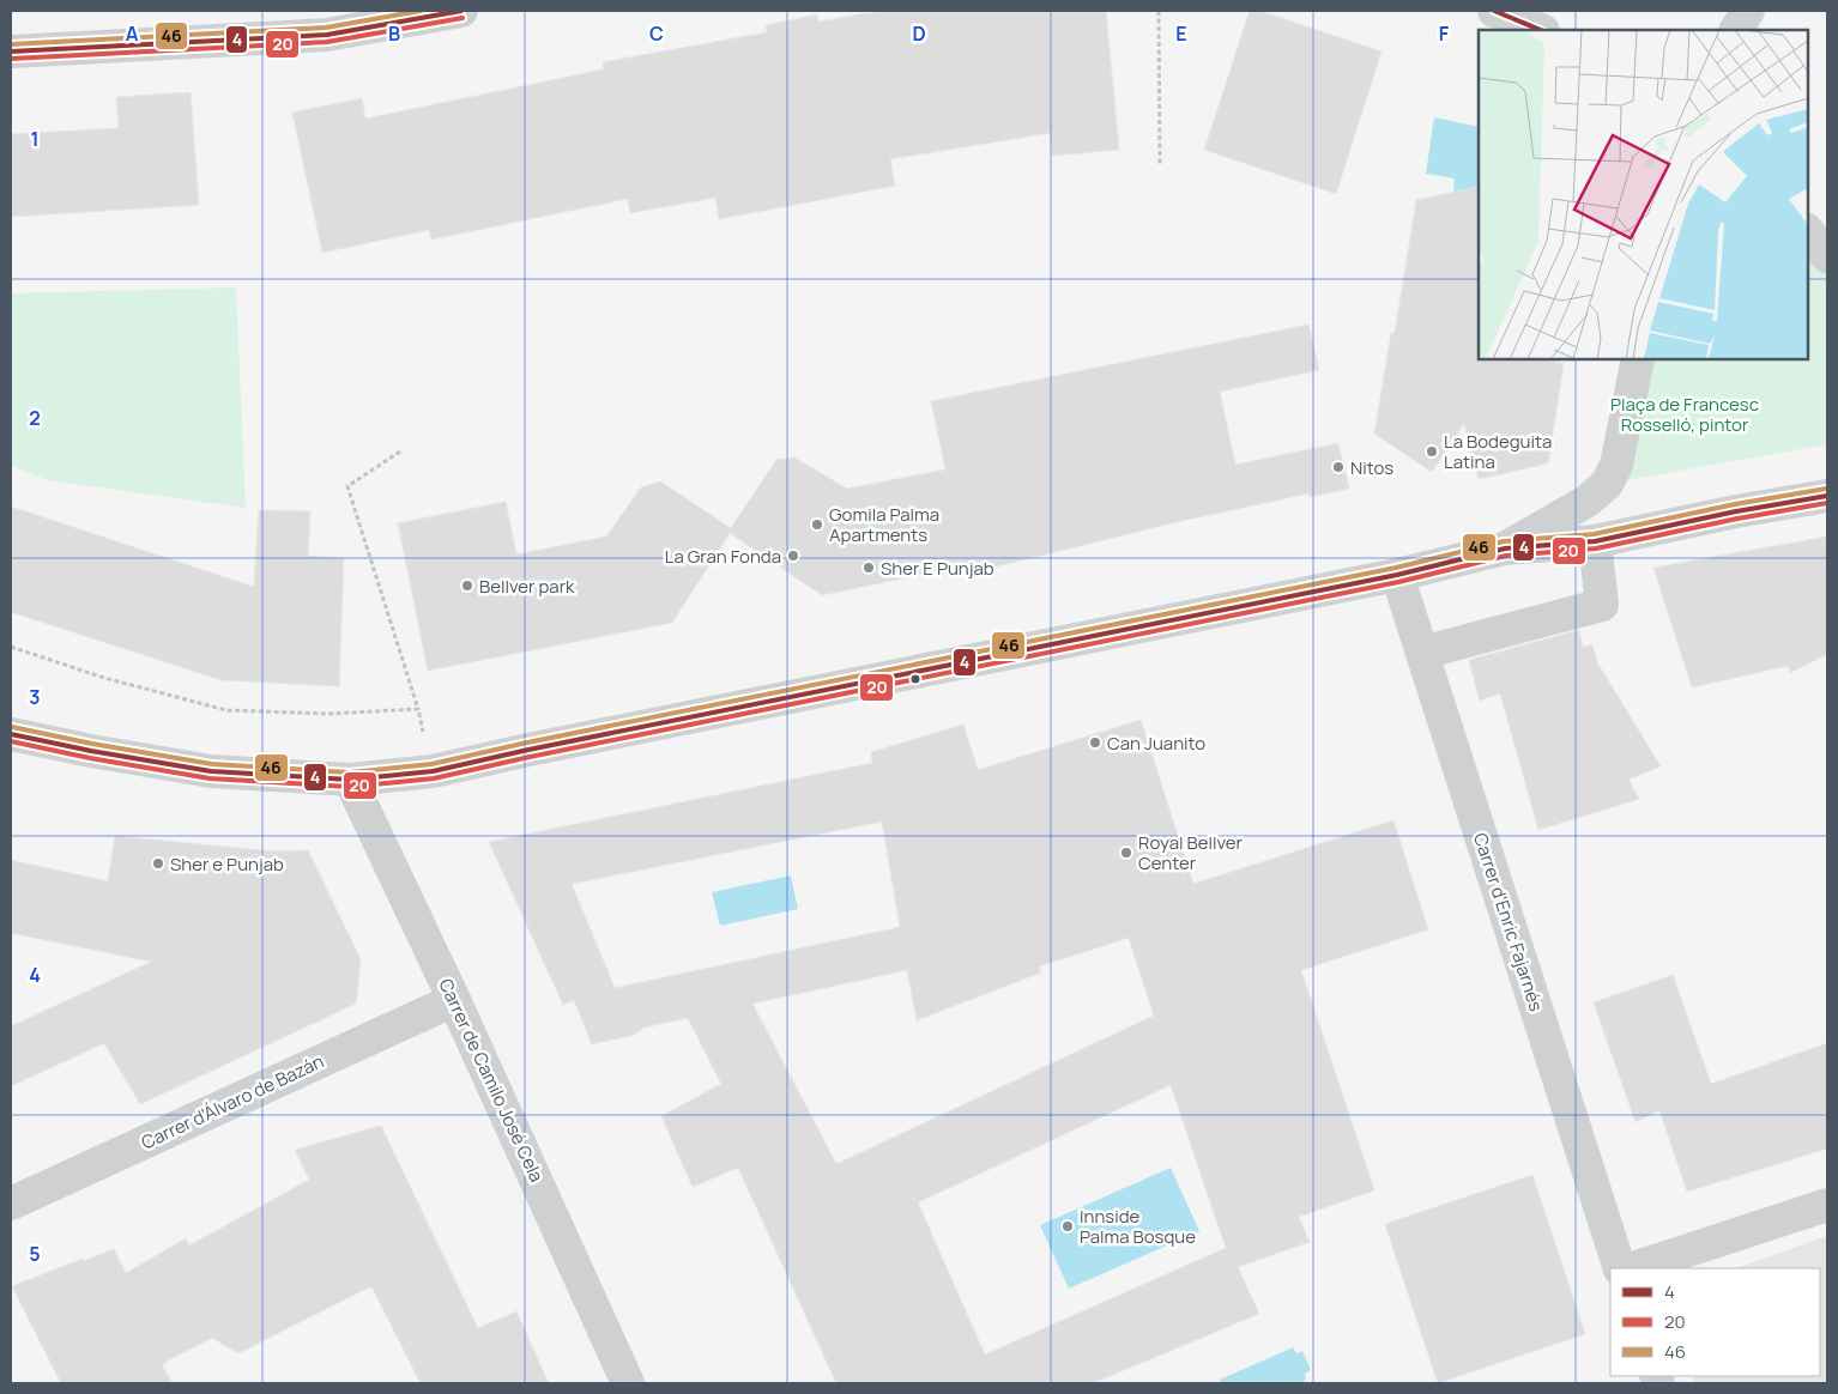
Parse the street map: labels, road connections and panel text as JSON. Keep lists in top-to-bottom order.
{
  "streets": {
    "street": ["Carrer d'Enric Fajarnés", "Carrer de Camilo José Cela", "Carrer d'Álvaro de Bazán"]
  },
  "crossings": [
    ["Carrer de Camilo José Cela", "Carrer d'Álvaro de Bazán"]
  ],
  "parks": ["Plaça de Francesc Rosselló, pintor"],
  "places": [
    "La Bodeguita Latina",
    "Nitos",
    "Gomila Palma Apartments",
    "La Gran Fonda",
    "Sher E Punjab",
    "Bellver park",
    "Can Juanito",
    "Royal Bellver Center",
    "Sher e Punjab",
    "Innside Palma Bosque"
  ],
  "lines": ["transit line 4", "transit line 46", "transit line 20"],
  "legend": ["4", "20", "46"],
  "grid": {
    "columns": [
      "A",
      "B",
      "C",
      "D",
      "E",
      "F"
    ],
    "rows": [
      "1",
      "2",
      "3",
      "4",
      "5"
    ]
  }
}
